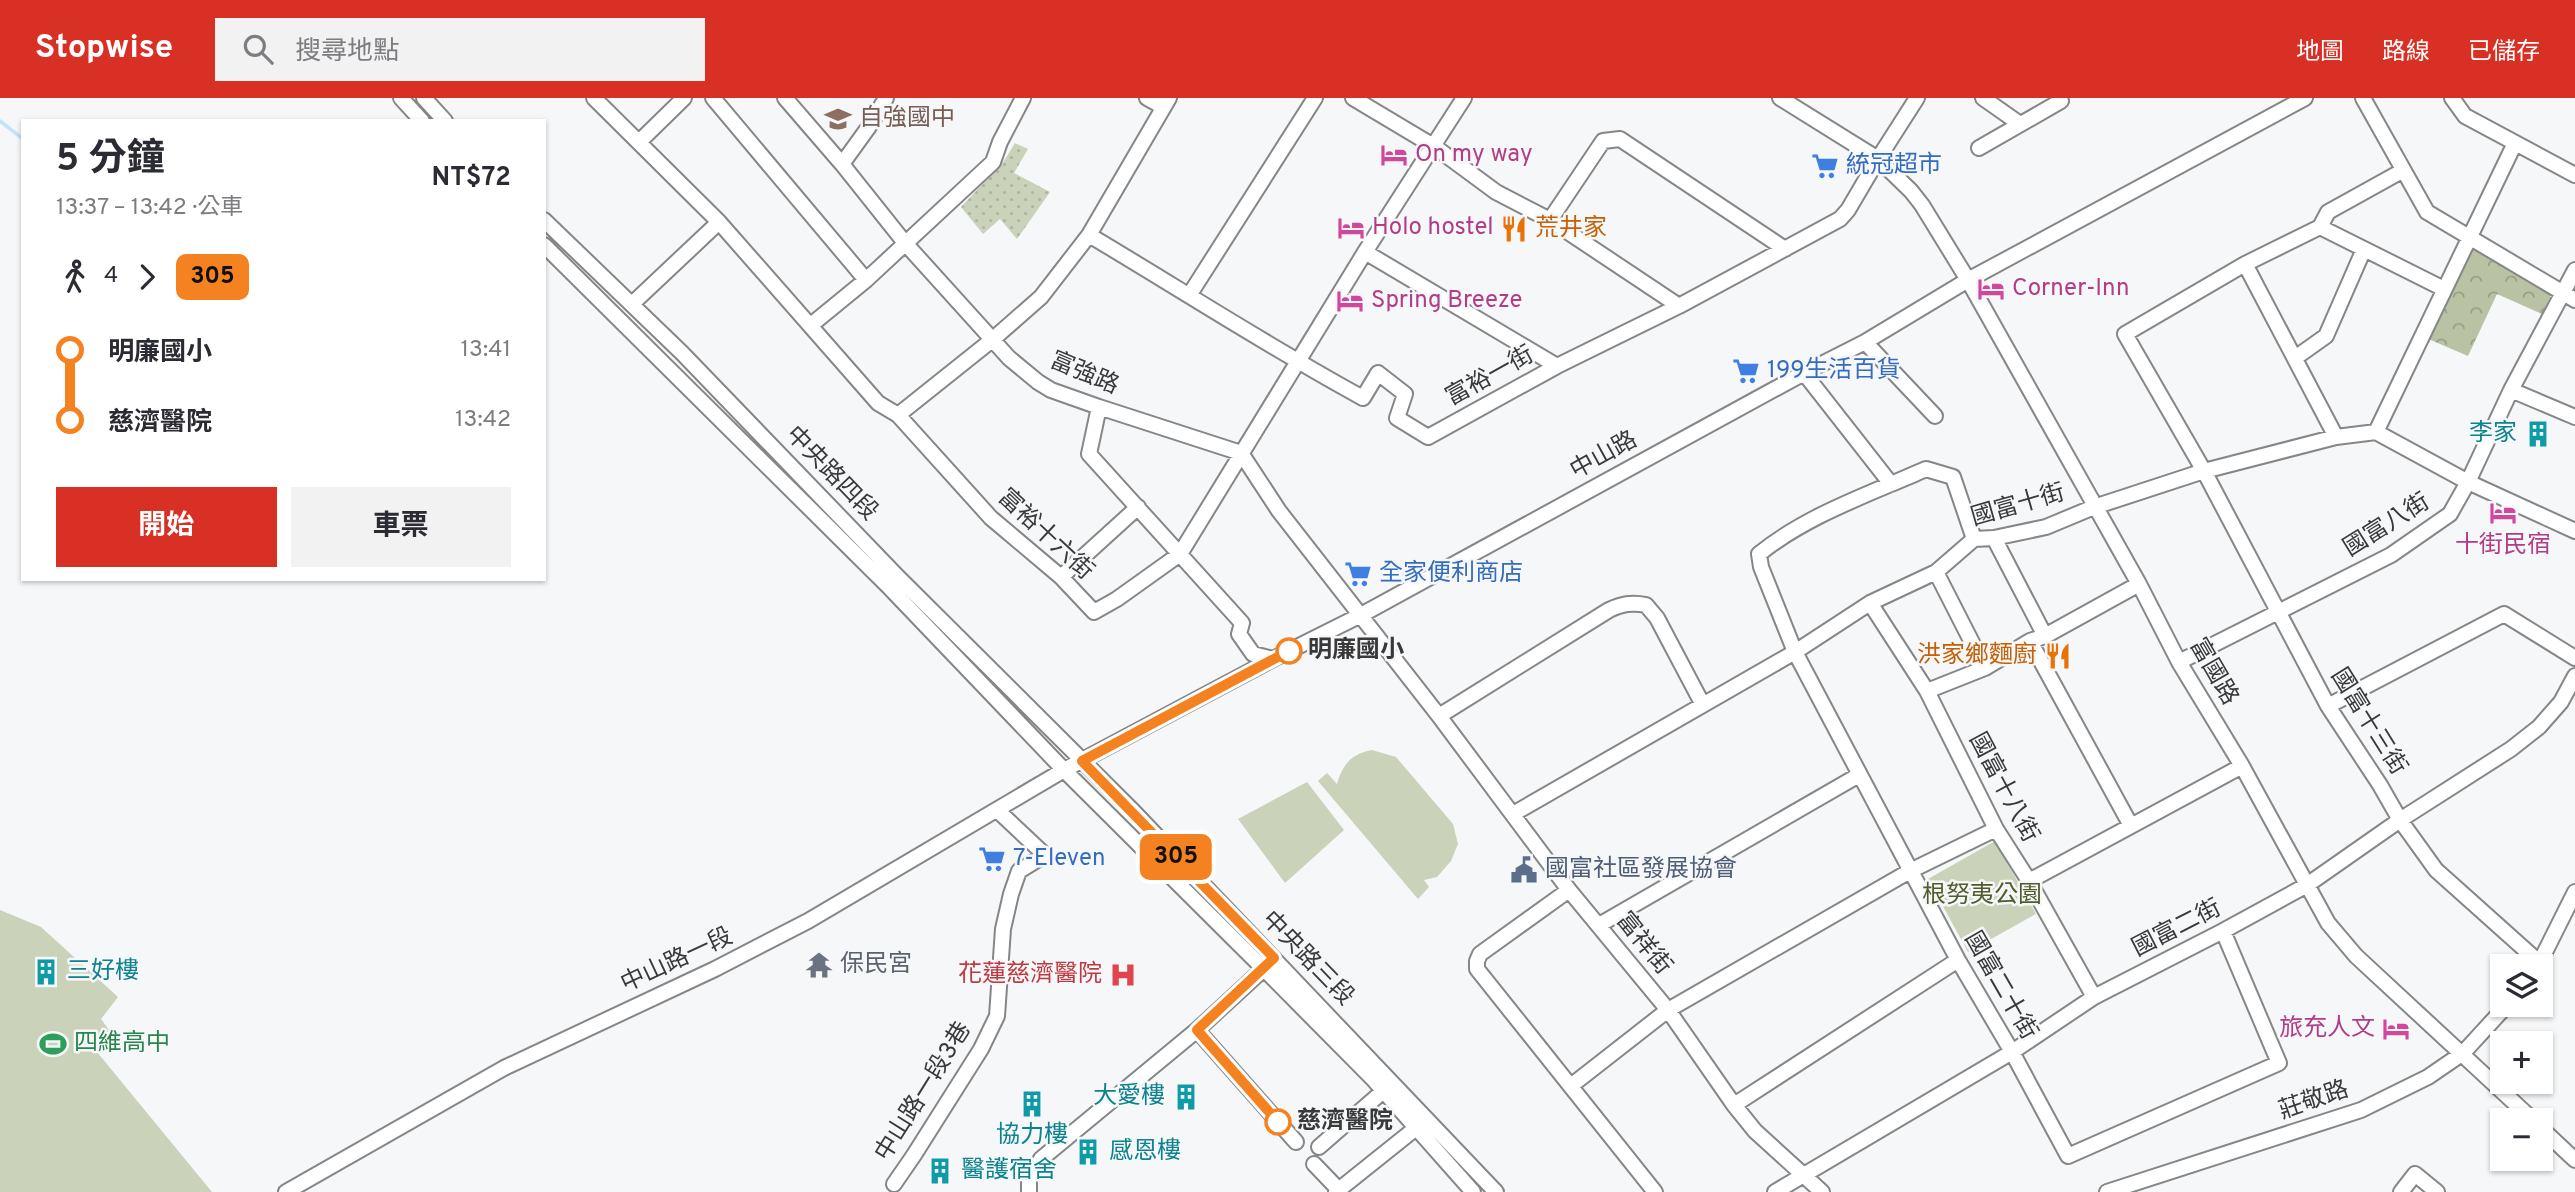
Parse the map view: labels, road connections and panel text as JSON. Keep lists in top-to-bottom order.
{
  "streets": {
    "street": [
      "富強路",
      "富裕一街",
      "中山路",
      "中央路四段",
      "國富十街",
      "國富八街",
      "富裕十六街",
      "富國路",
      "國富十三街",
      "國富十八街",
      "國富二街",
      "富祥街",
      "中央路三段",
      "中山路一段",
      "國富二十街",
      "中山路一段3巷",
      "莊敬路"
    ]
  },
  "crossings": [
    ["富強路", "富裕十六街"],
    ["富裕一街", "富裕十六街"],
    ["富裕一街", "富國路"],
    ["中山路", "中央路四段"],
    ["中山路", "富國路"],
    ["中山路", "富祥街"],
    ["中山路", "中央路三段"],
    ["中山路", "中山路一段"],
    ["中央路四段", "中央路三段"],
    ["中央路四段", "中山路一段"],
    ["國富十街", "富國路"],
    ["國富十街", "國富十三街"],
    ["國富十街", "國富十八街"],
    ["國富十街", "富祥街"],
    ["國富十街", "國富二十街"],
    ["國富八街", "富國路"],
    ["國富八街", "國富十三街"],
    ["富國路", "國富二街"],
    ["富國路", "莊敬路"],
    ["國富十三街", "國富二街"],
    ["國富十八街", "國富二街"],
    ["國富二街", "富祥街"],
    ["國富二街", "國富二十街"],
    ["中央路三段", "中山路一段"],
    ["中山路一段", "中山路一段3巷"]
  ],
  "parks": ["根努夷公園"],
  "places": {
    "school or university": ["自強國中"],
    "hotel": [
      "On my way",
      "Holo hostel",
      "Corner-Inn",
      "Spring Breeze",
      "十街民宿",
      "旅充人文"
    ],
    "supermarket": [
      "統冠超市",
      "199生活百貨",
      "全家便利商店",
      "7-Eleven"
    ],
    "restaurant": ["荒井家", "洪家鄉麵廚"],
    "building": [
      "李家",
      "三好樓",
      "大愛樓",
      "協力樓",
      "感恩樓",
      "醫護宿舍"
    ],
    "other": ["明廉國小", "慈濟醫院"],
    "public building": ["國富社區發展協會"],
    "temple": ["保民宮"],
    "hospital": ["花蓮慈濟醫院"],
    "sports": ["四維高中"]
  },
  "lines": ["bus line 305"],
  "page": {
    "header": "Stopwise",
    "search": "搜尋地點",
    "nav": ["地圖", "路線", "已儲存"],
    "on_map": "305",
    "heading": ["5 分鐘", "13:37 – 13:42 · 公車", "NT$72"],
    "legs": ["4", "305"],
    "list": [
      {
        "name": "明廉國小",
        "value": "13:41"
      },
      {
        "name": "慈濟醫院",
        "value": "13:42"
      }
    ],
    "buttons": ["開始", "車票"],
    "map_buttons": ["+", "−"]
  }
}
